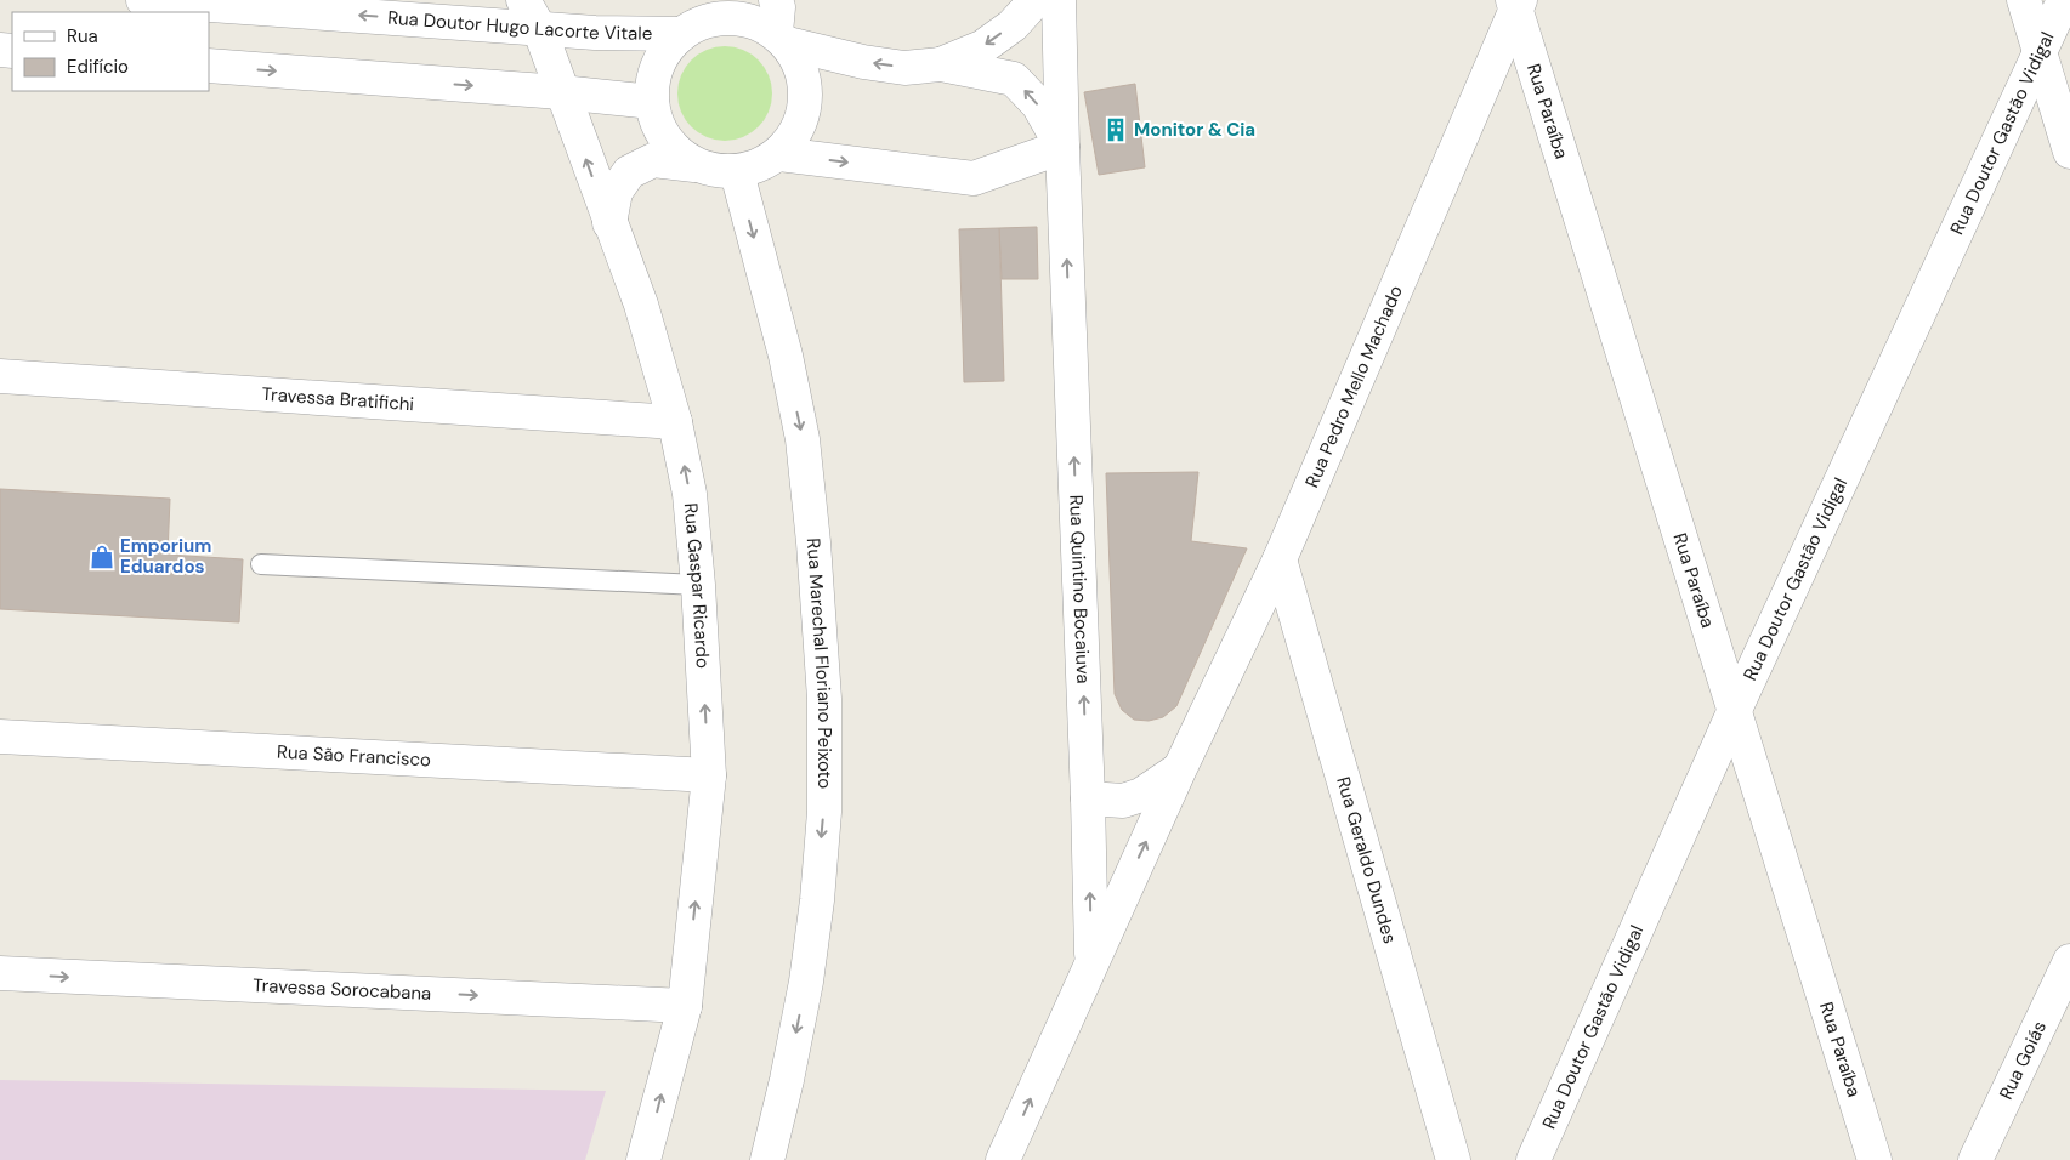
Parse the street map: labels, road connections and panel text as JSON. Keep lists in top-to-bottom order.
{
  "streets": {
    "street": [
      "Rua Doutor Hugo Lacorte Vitale",
      "Rua Paraíba",
      "Rua Doutor Gastão Vidigal",
      "Rua Pedro Mello Machado",
      "Travessa Bratifichi",
      "Rua Gaspar Ricardo",
      "Rua Quintino Bocaiuva",
      "Rua Marechal Floriano Peixoto",
      "Rua São Francisco",
      "Rua Geraldo Dundes",
      "Travessa Sorocabana",
      "Rua Goiás"
    ]
  },
  "crossings": [
    ["Rua Doutor Hugo Lacorte Vitale", "Rua Gaspar Ricardo"],
    ["Rua Doutor Hugo Lacorte Vitale", "Rua Marechal Floriano Peixoto"],
    ["Rua Paraíba", "Rua Doutor Gastão Vidigal"],
    ["Rua Paraíba", "Rua Pedro Mello Machado"],
    ["Rua Pedro Mello Machado", "Rua Quintino Bocaiuva"],
    ["Rua Pedro Mello Machado", "Rua Geraldo Dundes"],
    ["Travessa Bratifichi", "Rua Gaspar Ricardo"],
    ["Rua Gaspar Ricardo", "Rua São Francisco"],
    ["Rua Gaspar Ricardo", "Travessa Sorocabana"]
  ],
  "one_way": [
    "Rua Gaspar Ricardo",
    "Rua Quintino Bocaiuva",
    "Rua Marechal Floriano Peixoto",
    "Travessa Sorocabana"
  ],
  "places": {
    "building": ["Monitor & Cia"],
    "shop": ["Emporium Eduardos"]
  },
  "legend": ["Rua", "Edifício"]
}
